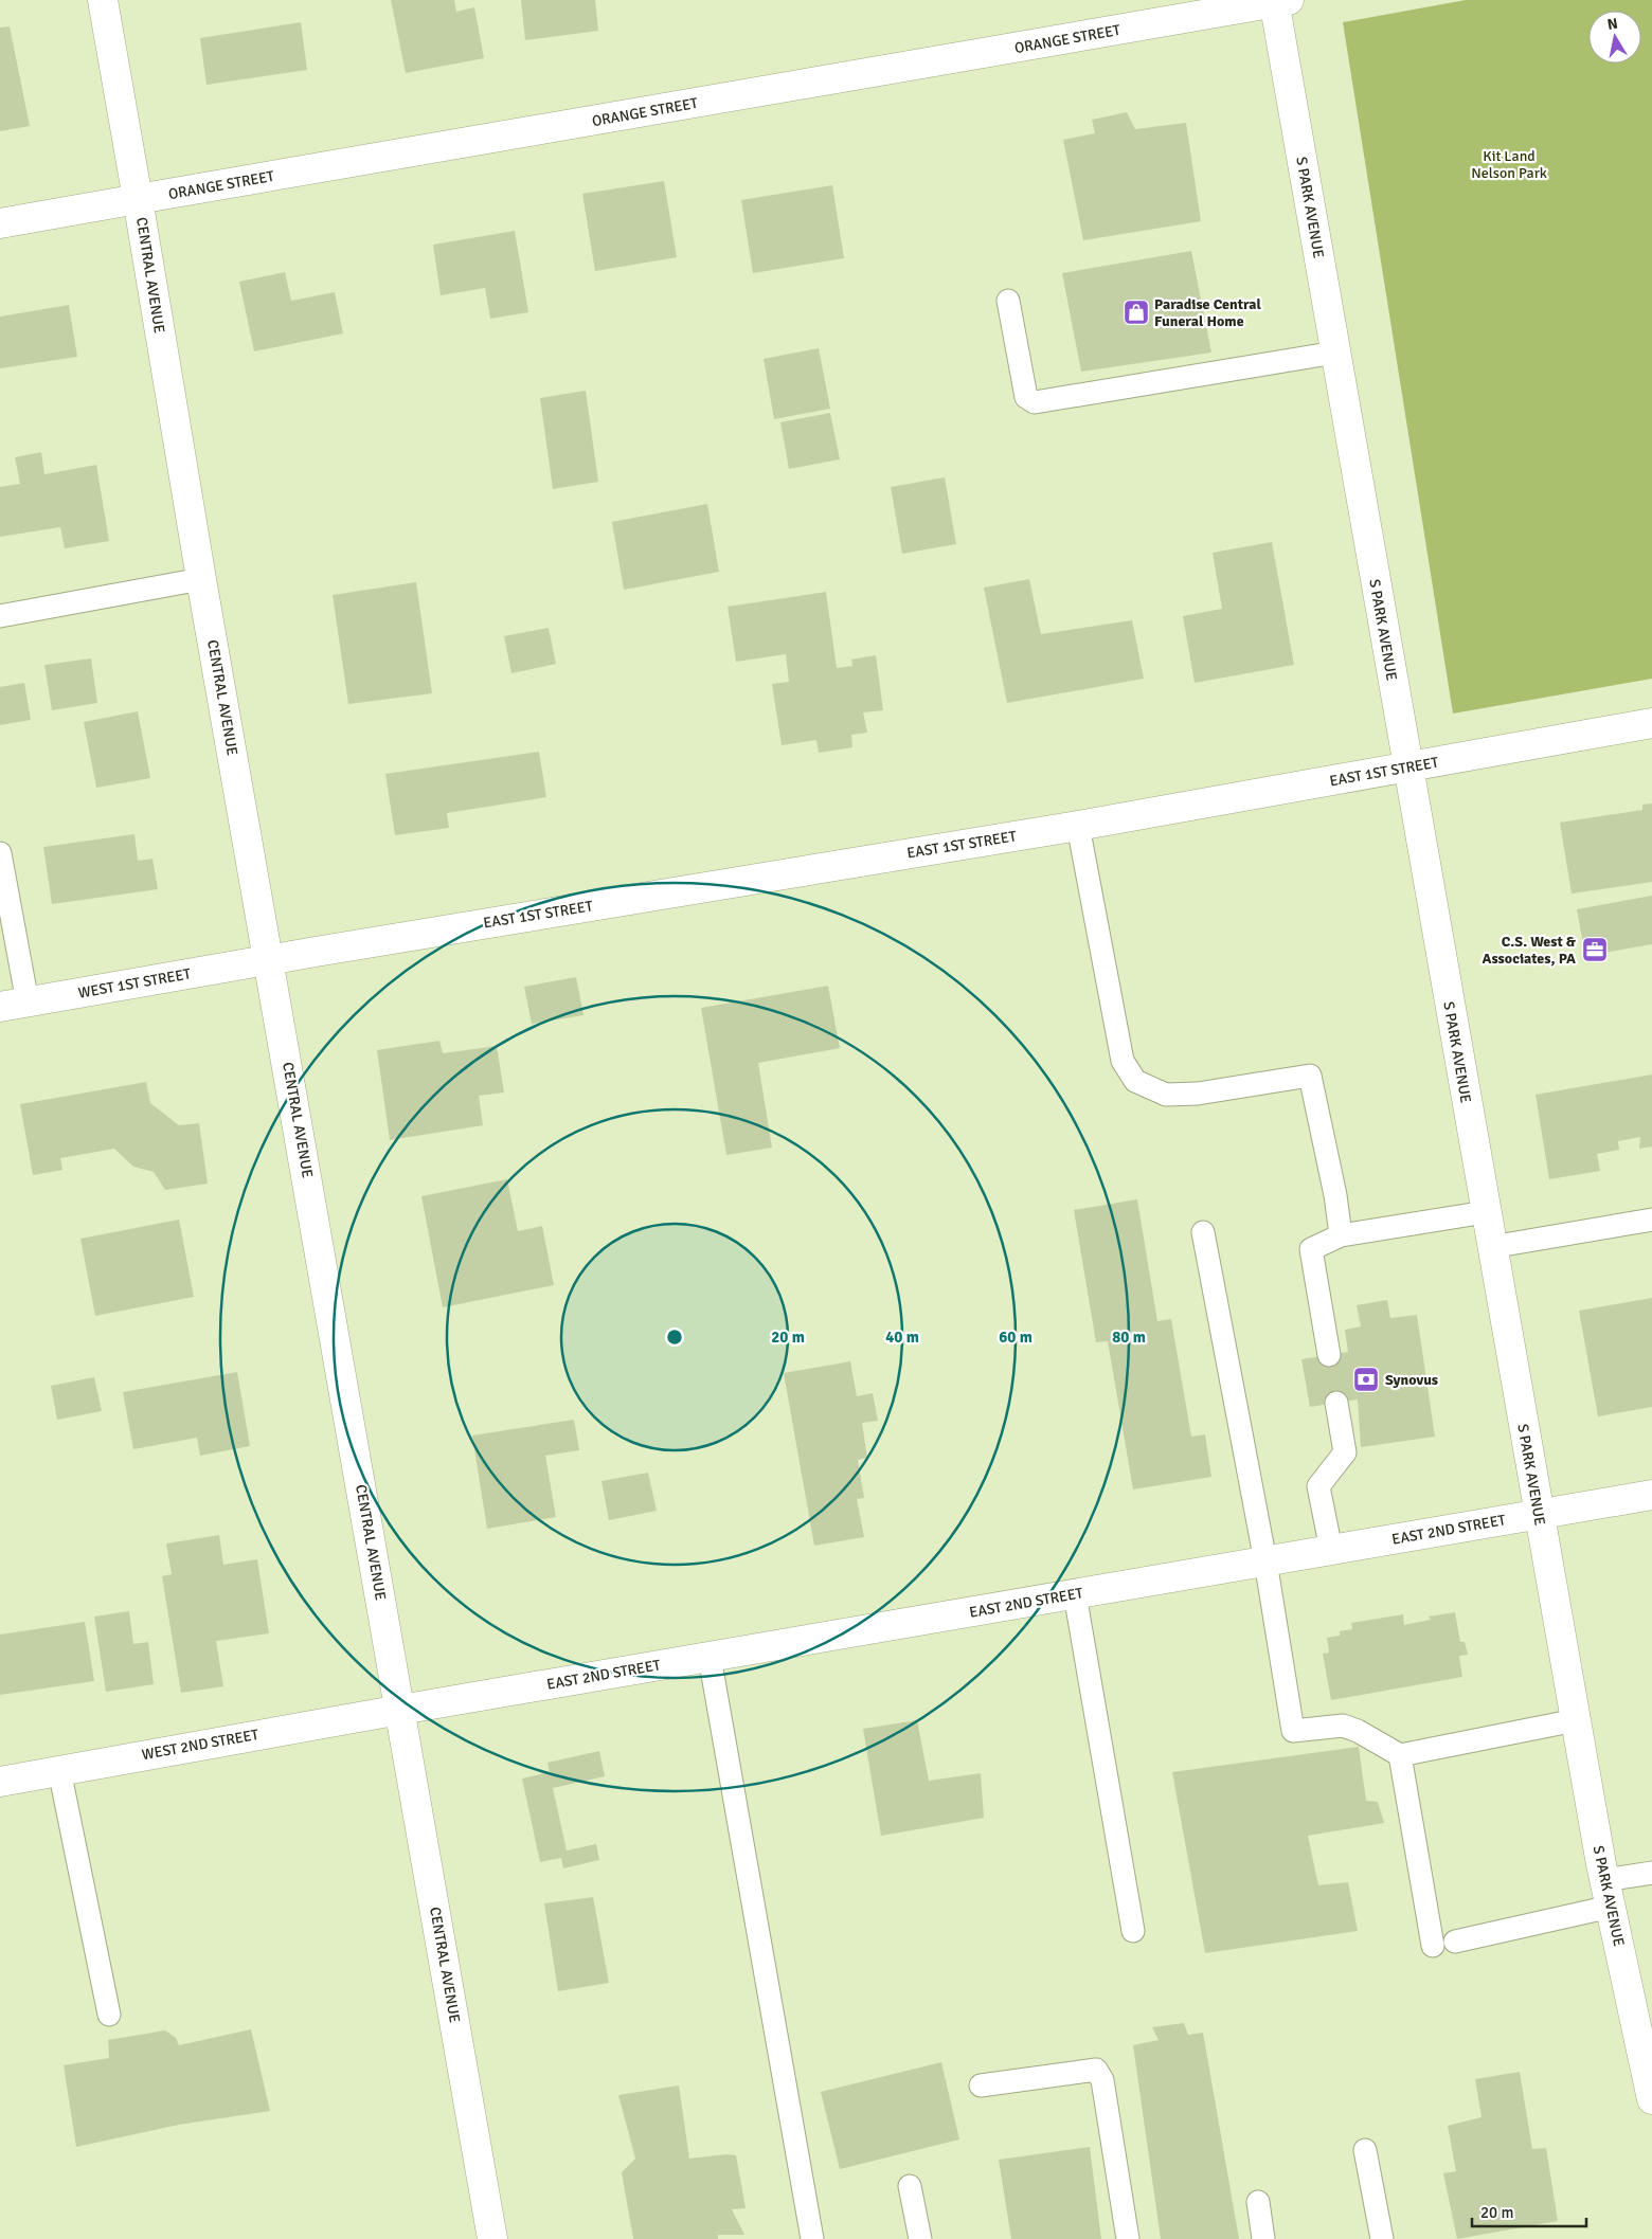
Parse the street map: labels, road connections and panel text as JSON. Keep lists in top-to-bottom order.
{
  "streets": {
    "street": [
      "ORANGE STREET",
      "S PARK AVENUE",
      "CENTRAL AVENUE",
      "EAST 1ST STREET",
      "WEST 1ST STREET",
      "EAST 2ND STREET",
      "WEST 2ND STREET"
    ]
  },
  "crossings": [
    ["ORANGE STREET", "S PARK AVENUE"],
    ["ORANGE STREET", "CENTRAL AVENUE"],
    ["S PARK AVENUE", "EAST 1ST STREET"],
    ["S PARK AVENUE", "EAST 2ND STREET"],
    ["CENTRAL AVENUE", "EAST 1ST STREET"],
    ["CENTRAL AVENUE", "WEST 1ST STREET"],
    ["CENTRAL AVENUE", "EAST 2ND STREET"],
    ["CENTRAL AVENUE", "WEST 2ND STREET"],
    ["EAST 1ST STREET", "WEST 1ST STREET"],
    ["EAST 2ND STREET", "WEST 2ND STREET"]
  ],
  "parks": ["Kit Land Nelson Park"],
  "places": {
    "shop": ["Paradise Central Funeral Home"],
    "office": ["C.S. West & Associates, PA"],
    "bank": ["Synovus"]
  },
  "scale_bar": "20 m",
  "north": "top",
  "rings": [
    "20 m",
    "40 m",
    "60 m",
    "80 m"
  ]
}
